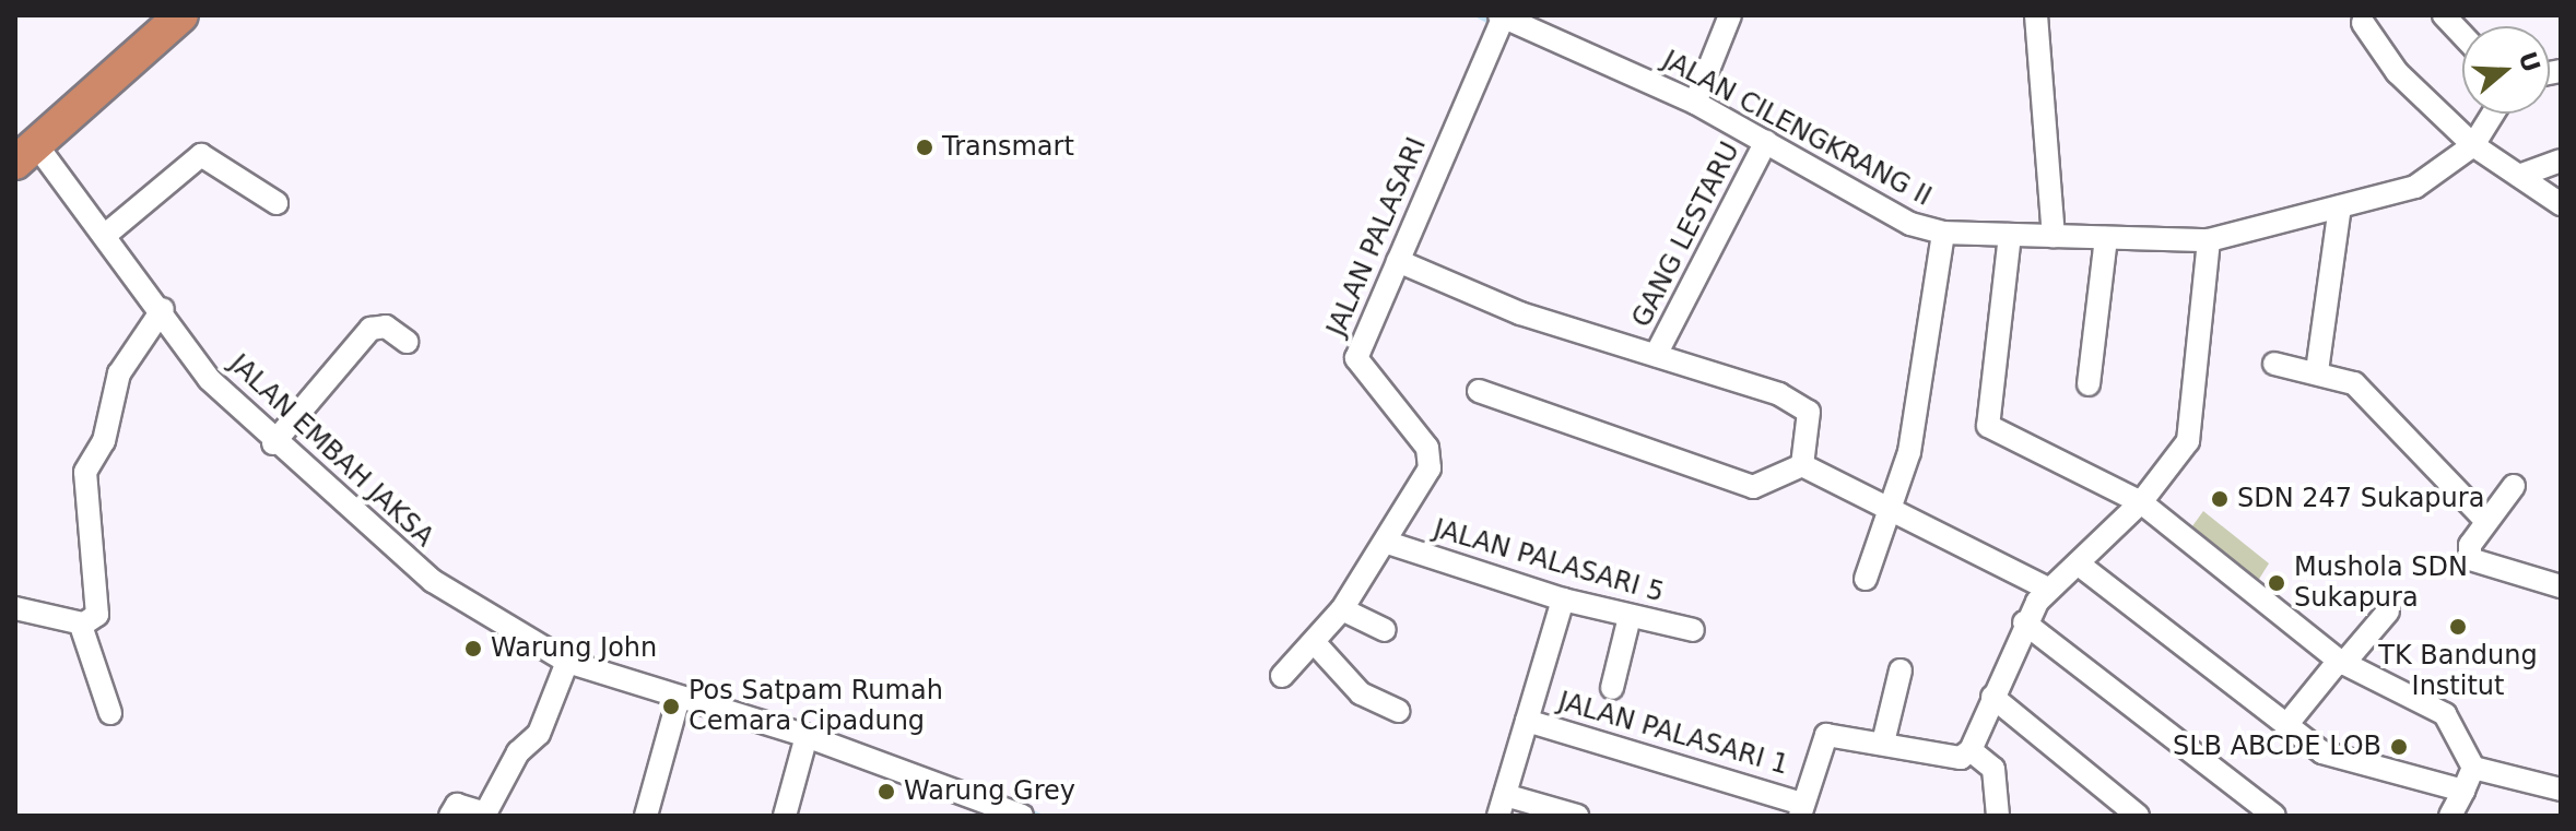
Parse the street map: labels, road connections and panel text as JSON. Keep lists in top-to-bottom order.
{
  "streets": {
    "street": [
      "JALAN CILENGKRANG II",
      "GANG LESTARU",
      "JALAN PALASARI",
      "JALAN EMBAH JAKSA",
      "JALAN PALASARI 5",
      "JALAN PALASARI 1"
    ]
  },
  "crossings": [
    ["JALAN CILENGKRANG II", "GANG LESTARU"],
    ["JALAN CILENGKRANG II", "JALAN PALASARI"],
    ["JALAN PALASARI", "JALAN PALASARI 5"]
  ],
  "places": [
    "Transmart",
    "SDN 247 Sukapura",
    "Mushola SDN Sukapura",
    "TK Bandung Institut",
    "Warung John",
    "Pos Satpam Rumah Cemara Cipadung",
    "SLB ABCDE LOB",
    "Warung Grey"
  ],
  "north": "right"
}
